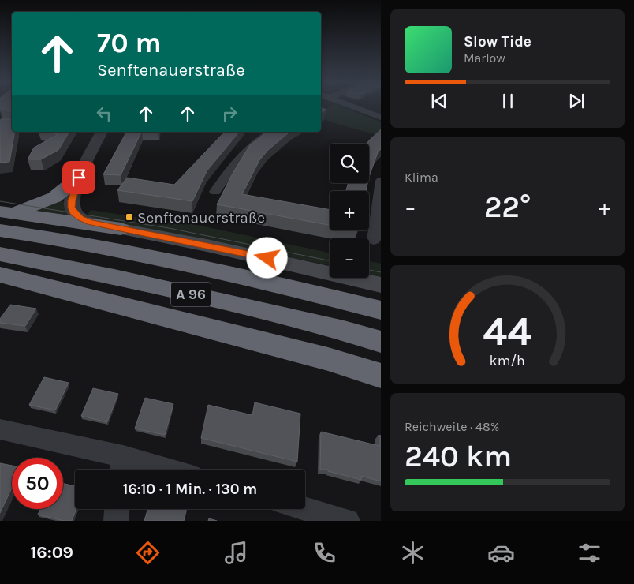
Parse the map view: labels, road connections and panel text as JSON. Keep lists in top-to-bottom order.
{
  "streets": {
    "highway": ["A 96"]
  },
  "places": {
    "transit": ["Senftenauerstraße"]
  },
  "page": {
    "turn": ["70 m", "Senftenauerstraße"],
    "song": ["Slow Tide", "Marlow"],
    "tile": [
      "Klima",
      ["Reichweite · 48%", "240 km"]
    ],
    "map_buttons": ["+", "−"],
    "heat": ["−", "22°", "+"],
    "limit": "50",
    "trip": "16:10 · 1 Min. · 130 m",
    "tabs": "16:09",
    "gauge": ["44", "km/h"]
  }
}
